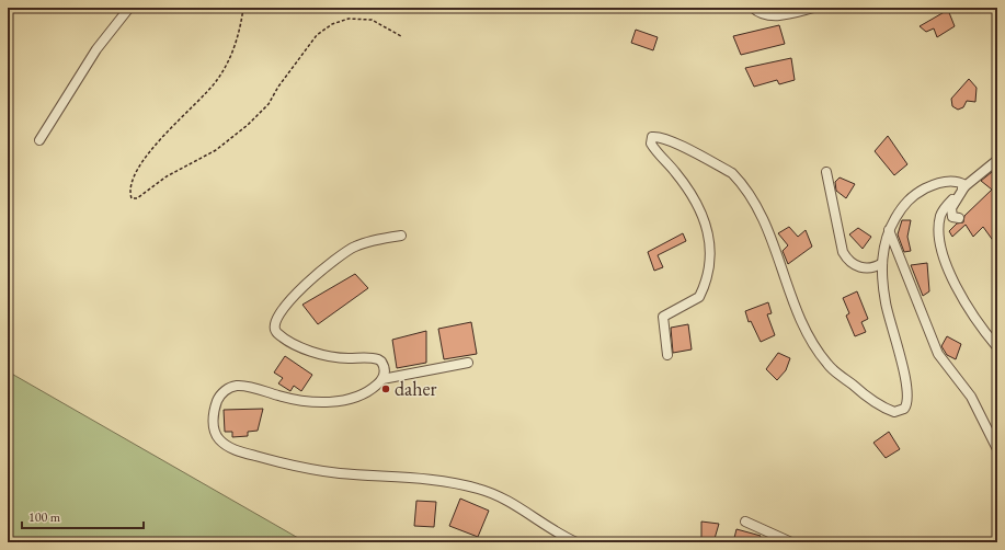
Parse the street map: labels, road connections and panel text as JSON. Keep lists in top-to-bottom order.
{
  "places": ["daher"],
  "scale_bar": "100 m"
}
